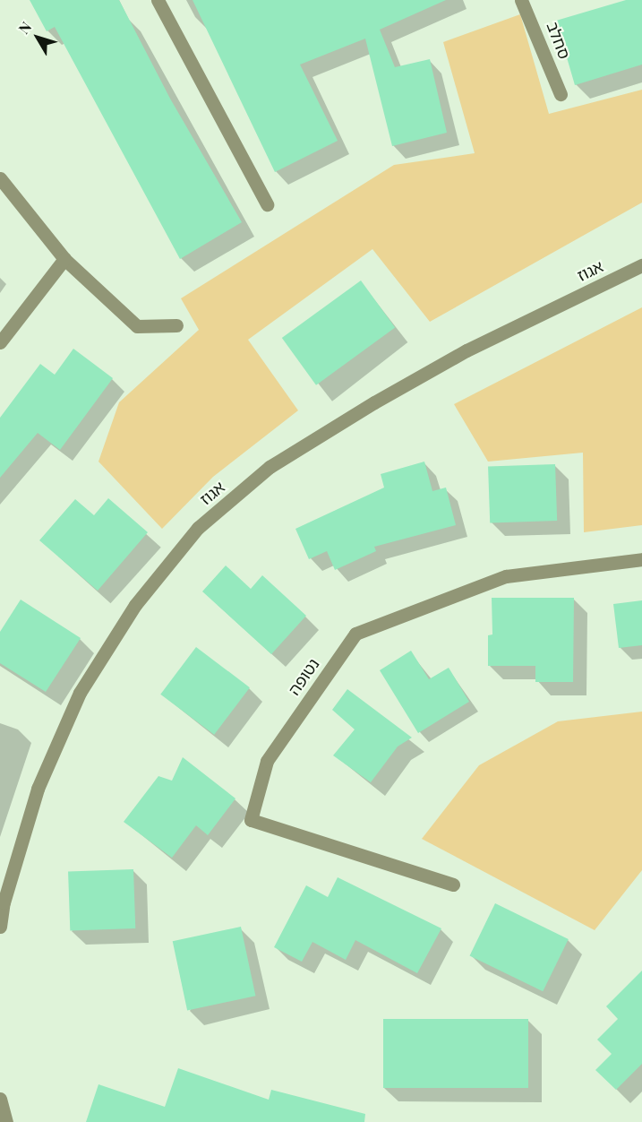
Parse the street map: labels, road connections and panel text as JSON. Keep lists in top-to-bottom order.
{
  "streets": {
    "street": ["סחלב", "אגוז", "נטופה"]
  },
  "north": "top left"
}
